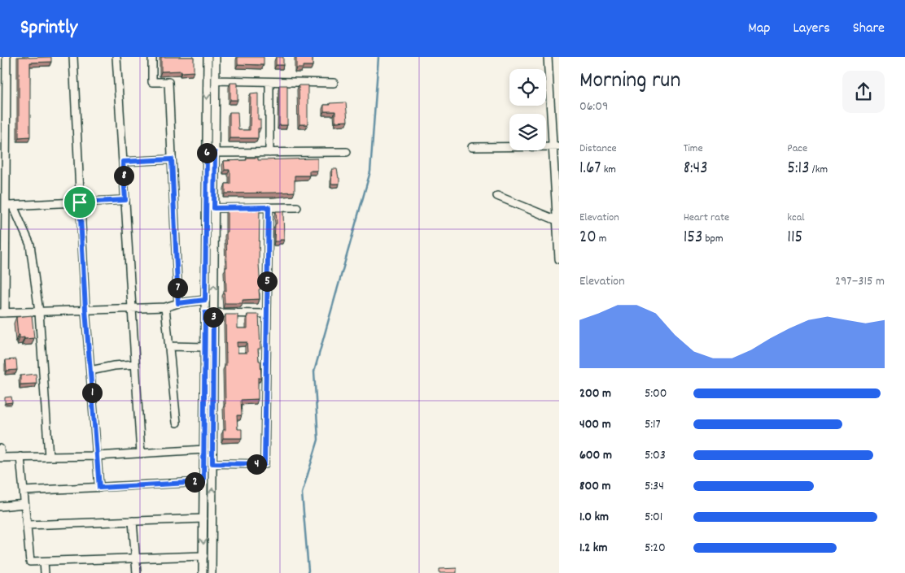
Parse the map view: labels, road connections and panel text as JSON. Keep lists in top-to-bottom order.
{
  "page": {
    "header": "Sprintly",
    "nav": ["Map", "Layers", "Share"],
    "heading": ["Morning run", "06:09"],
    "stats": [
      ["Distance", "1.67 km"],
      ["Time", "8:43"],
      ["Pace", "5:13 /km"],
      ["Elevation", "20 m"],
      ["Heart rate", "153 bpm"],
      ["kcal", "115"]
    ],
    "pins": [
      "6",
      "8",
      "5",
      "7",
      "3",
      "1",
      "4",
      "2"
    ],
    "chart": ["Elevation", "297–315 m"],
    "list": [
      {
        "name": "200 m",
        "note": "5:00"
      },
      {
        "name": "400 m",
        "note": "5:17"
      },
      {
        "name": "600 m",
        "note": "5:03"
      },
      {
        "name": "800 m",
        "note": "5:34"
      },
      {
        "name": "1.0 km",
        "note": "5:01"
      },
      {
        "name": "1.2 km",
        "note": "5:20"
      }
    ]
  }
}
